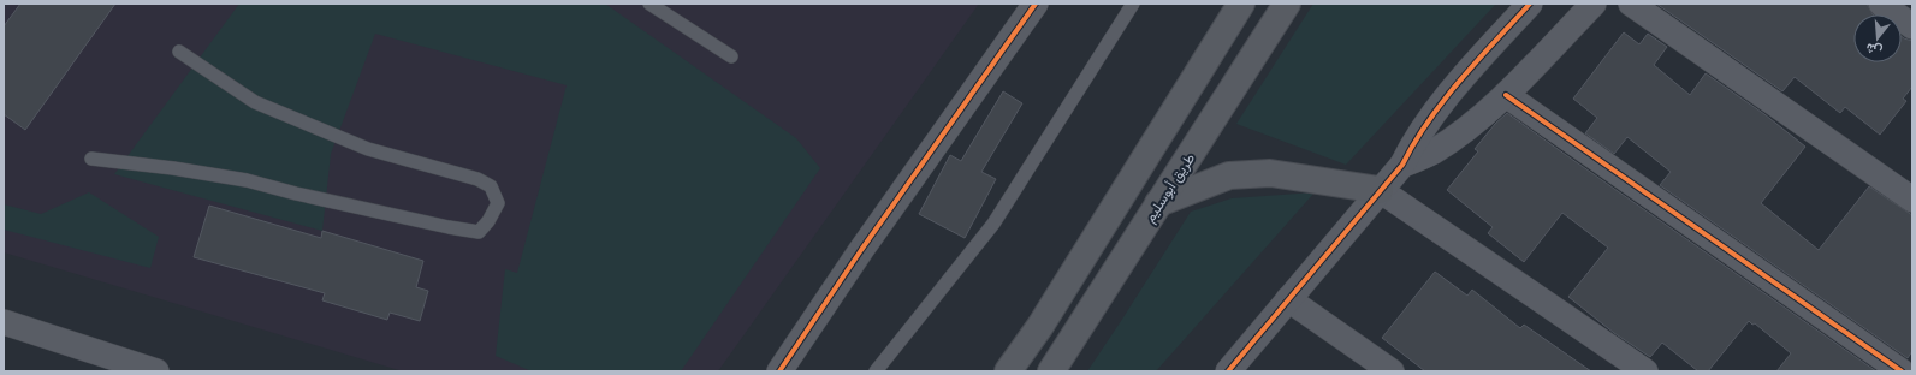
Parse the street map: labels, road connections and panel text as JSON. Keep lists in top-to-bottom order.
{
  "streets": {
    "main road": ["طريق أبوسليم"]
  },
  "north": "bottom"
}
